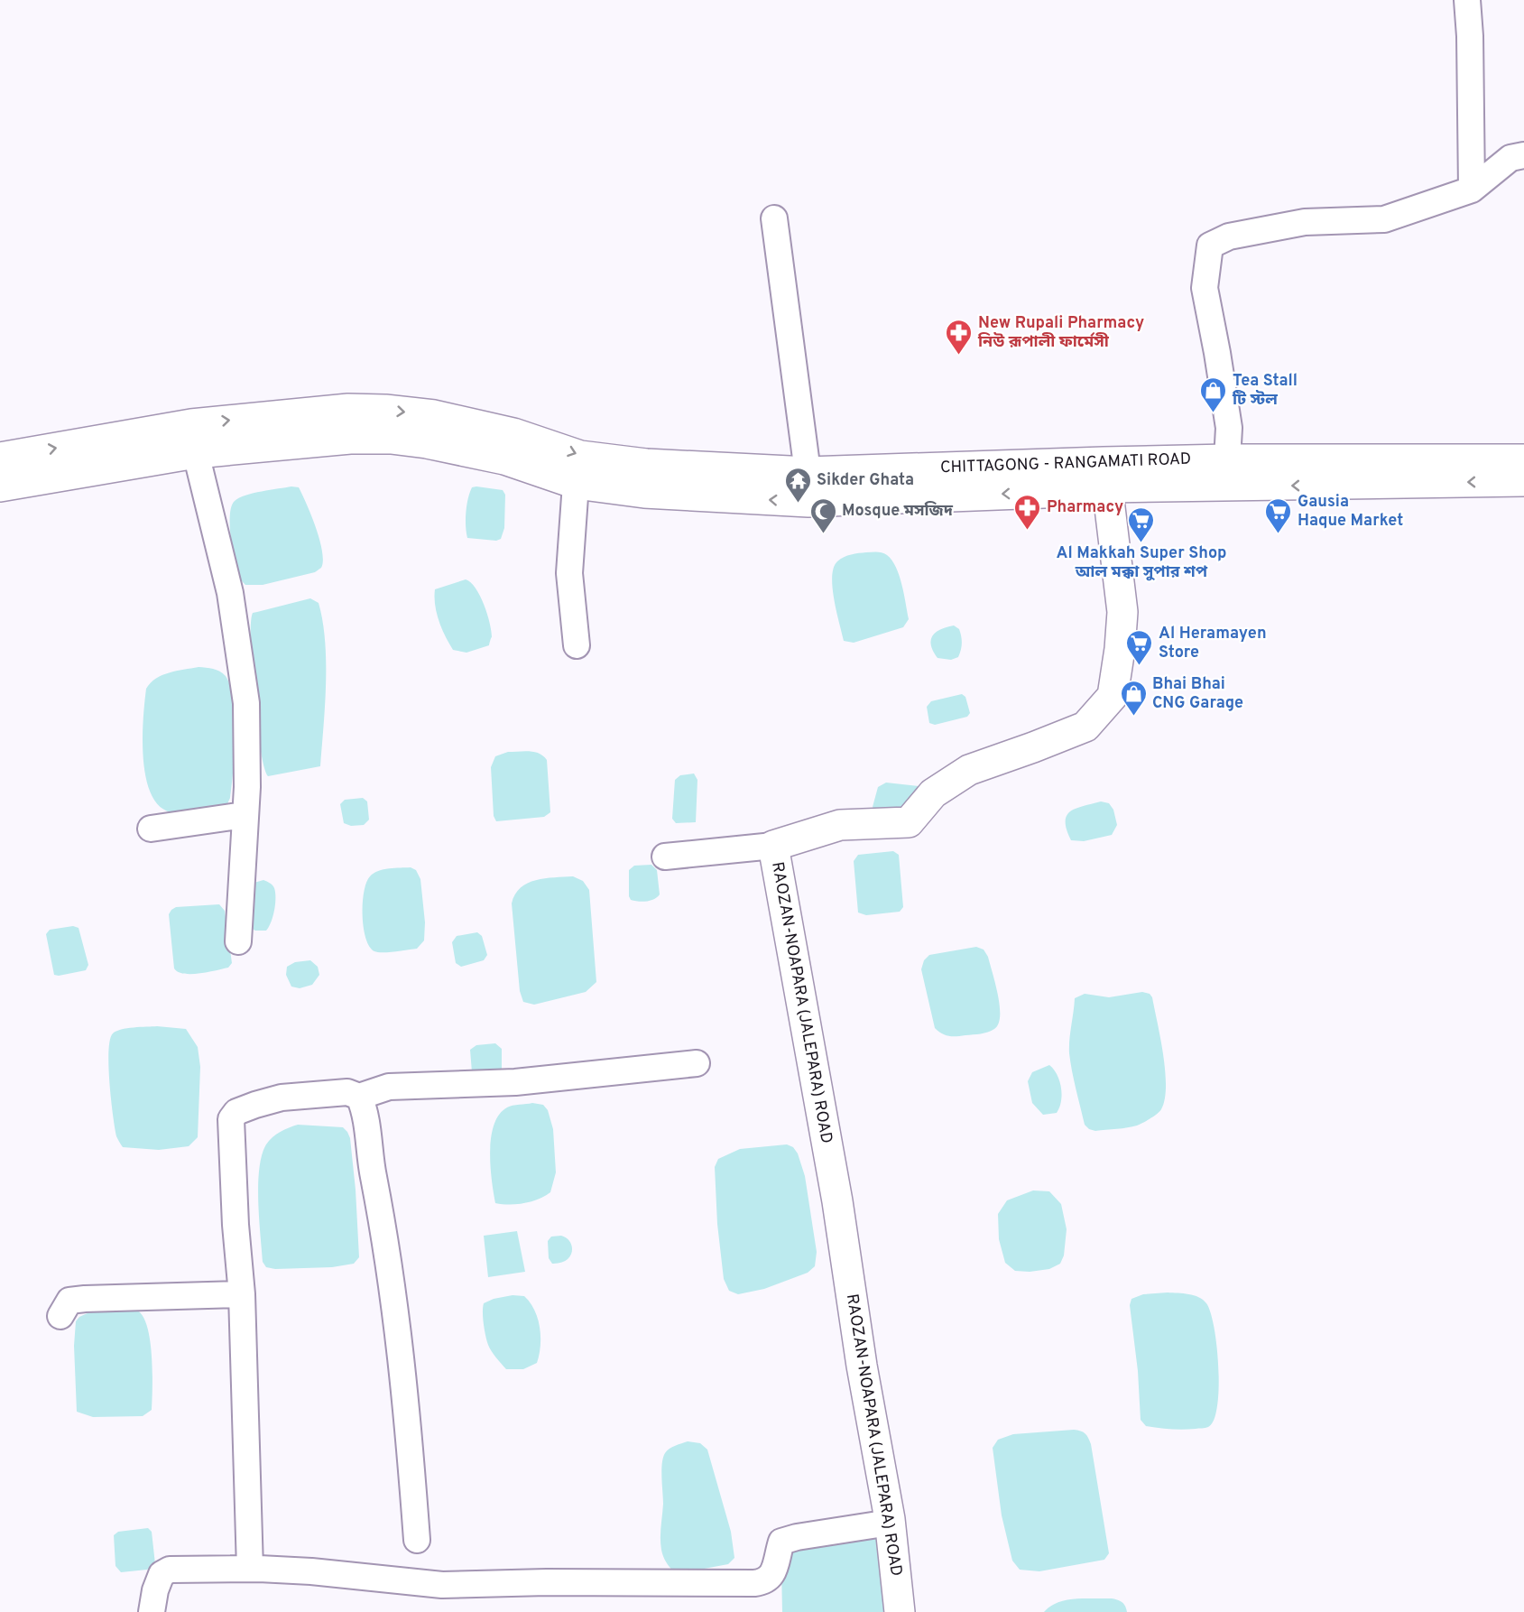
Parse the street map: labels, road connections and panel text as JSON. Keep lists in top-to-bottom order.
{
  "streets": {
    "main road": ["CHITTAGONG - RANGAMATI ROAD", "RAOZAN-NOAPARA (JALEPARA) ROAD"]
  },
  "crossings": [
    ["CHITTAGONG - RANGAMATI ROAD", "RAOZAN-NOAPARA (JALEPARA) ROAD"]
  ],
  "places": {
    "pharmacy": ["New Rupali Pharmacy নিউ রূপালী ফার্মেসী", "Pharmacy"],
    "shop": ["Tea Stall টি স্টল", "Bhai Bhai CNG Garage"],
    "temple": ["Sikder Ghata"],
    "mosque": ["Mosque মসজিদ"],
    "supermarket": ["Gausia Haque Market", "Al Makkah Super Shop আল মক্কা সুপার শপ", "Al Heramayen Store"]
  }
}
